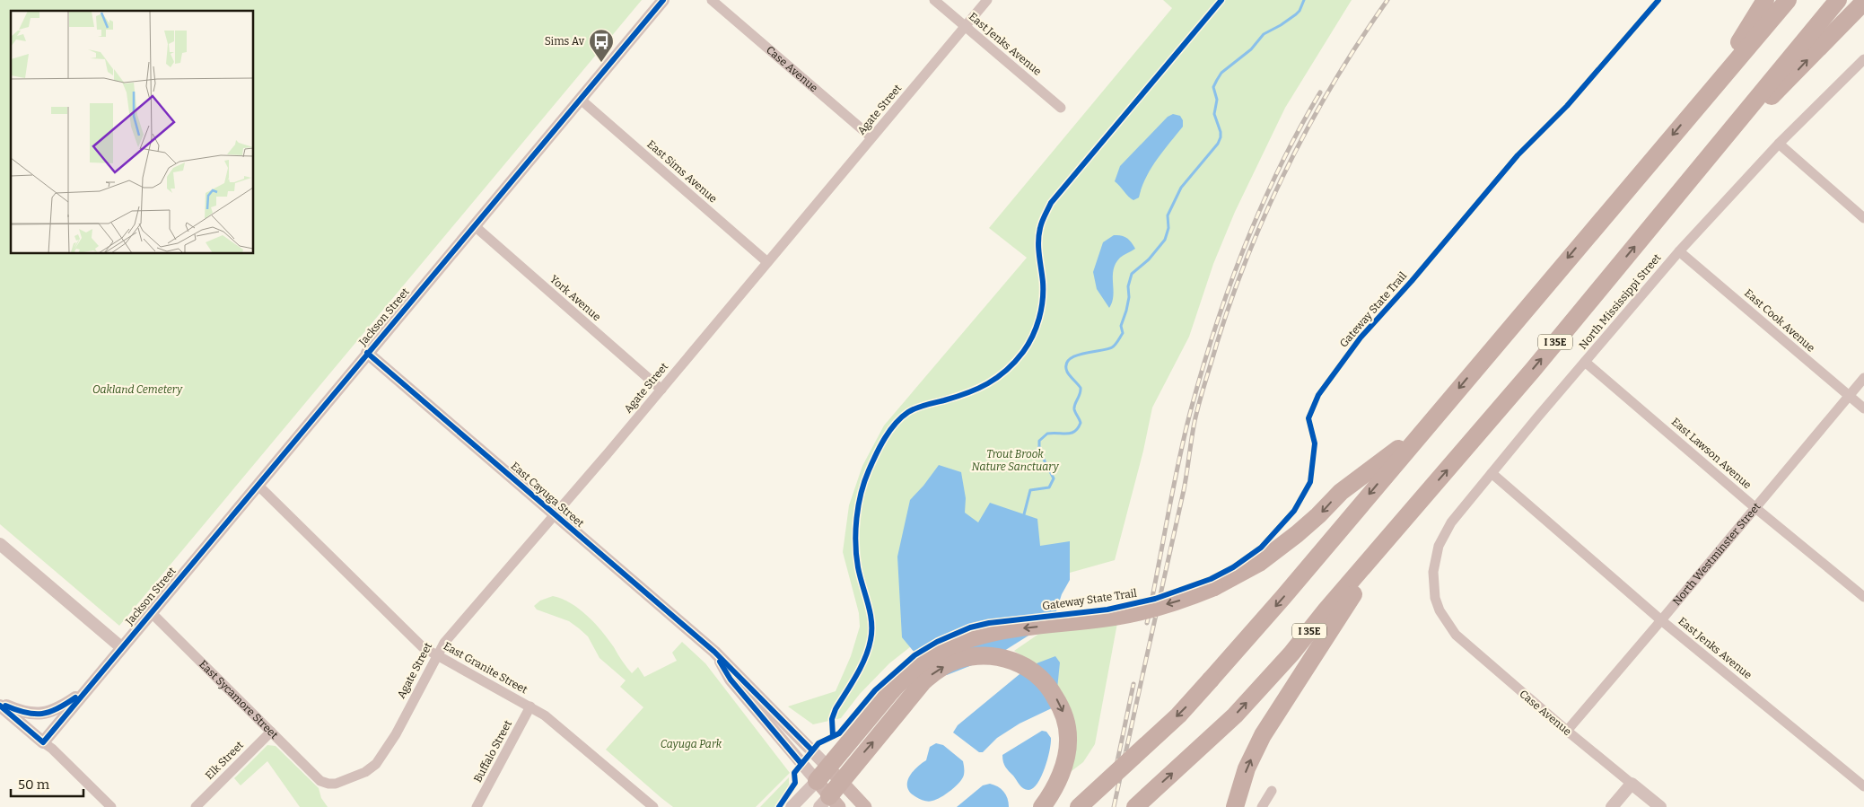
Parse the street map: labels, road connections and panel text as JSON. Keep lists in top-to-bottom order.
{
  "streets": {
    "highway": ["I 35E"],
    "main road": ["East Cayuga Street"],
    "street": [
      "East Jenks Avenue",
      "Case Avenue",
      "Agate Street",
      "East Sims Avenue",
      "York Avenue",
      "North Mississippi Street",
      "Jackson Street",
      "East Cook Avenue",
      "East Lawson Avenue",
      "North Westminster Street",
      "East Granite Street",
      "East Sycamore Street",
      "Buffalo Street",
      "Elk Street"
    ],
    "cycle path": ["Gateway State Trail"]
  },
  "crossings": [
    ["East Jenks Avenue", "Agate Street"],
    ["East Jenks Avenue", "North Mississippi Street"],
    ["East Jenks Avenue", "North Westminster Street"],
    ["Case Avenue", "Agate Street"],
    ["Case Avenue", "North Mississippi Street"],
    ["Case Avenue", "North Westminster Street"],
    ["Agate Street", "East Sims Avenue"],
    ["Agate Street", "York Avenue"],
    ["Agate Street", "East Cayuga Street"],
    ["Agate Street", "East Granite Street"],
    ["Agate Street", "East Sycamore Street"],
    ["East Sims Avenue", "Jackson Street"],
    ["York Avenue", "Jackson Street"],
    ["North Mississippi Street", "East Cook Avenue"],
    ["North Mississippi Street", "East Lawson Avenue"],
    ["Jackson Street", "East Cayuga Street"],
    ["Jackson Street", "East Granite Street"],
    ["Jackson Street", "East Sycamore Street"],
    ["East Cook Avenue", "North Westminster Street"],
    ["East Lawson Avenue", "North Westminster Street"],
    ["East Granite Street", "Buffalo Street"],
    ["East Sycamore Street", "Elk Street"]
  ],
  "parks": ["Oakland Cemetery", "Trout Brook Nature Sanctuary", "Cayuga Park"],
  "places": {
    "bus stop": ["Sims Av"]
  },
  "scale_bar": "50 m"
}
